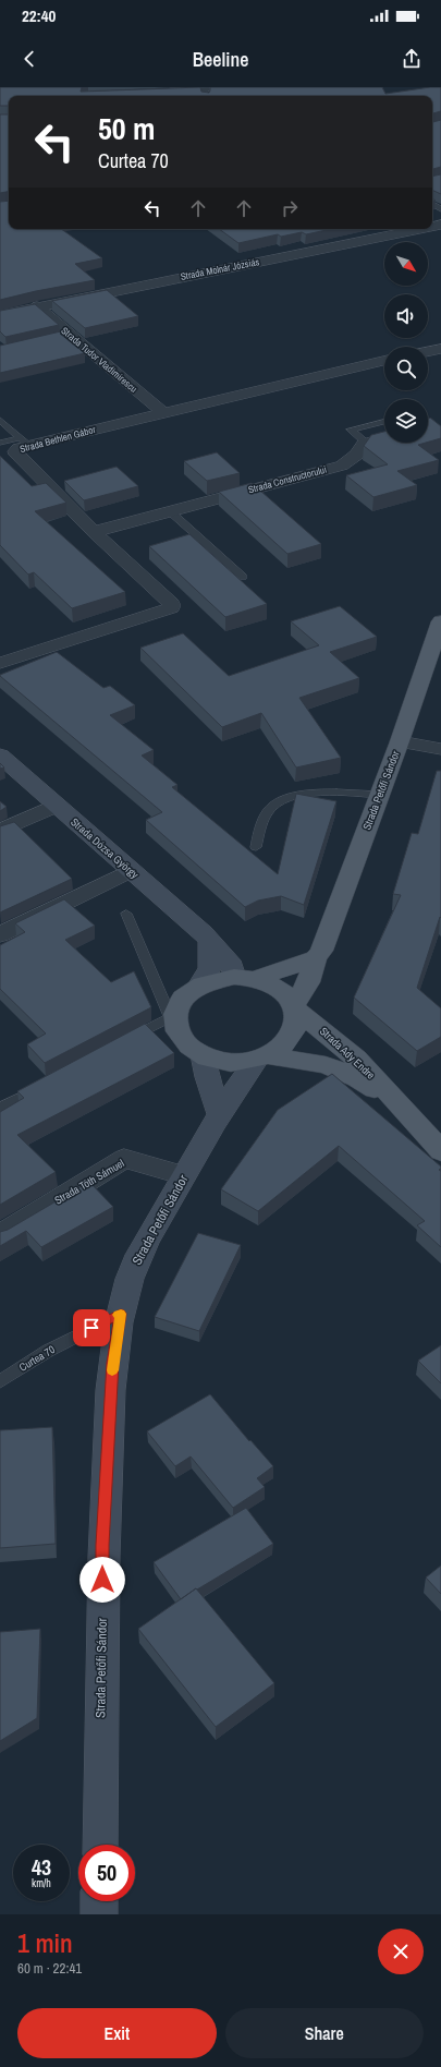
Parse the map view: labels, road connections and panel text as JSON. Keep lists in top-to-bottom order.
{
  "streets": {
    "main road": ["Strada Petőfi Sándor", "Strada Dózsa György", "Strada Ady Endre"],
    "street": [
      "Strada Molnár Józsiás",
      "Strada Tudor Vladimirescu",
      "Strada Bethlen Gábor",
      "Strada Constructorului",
      "Strada Tóth Sámuel"
    ],
    "lane": ["Curtea 70"]
  },
  "crossings": [
    ["Strada Molnár Józsiás", "Strada Tudor Vladimirescu"],
    ["Strada Tudor Vladimirescu", "Strada Bethlen Gábor"],
    ["Strada Bethlen Gábor", "Strada Constructorului"],
    ["Strada Petőfi Sándor", "Strada Dózsa György"],
    ["Strada Petőfi Sándor", "Strada Ady Endre"],
    ["Strada Petőfi Sándor", "Strada Tóth Sámuel"],
    ["Strada Petőfi Sándor", "Curtea 70"],
    ["Strada Dózsa György", "Strada Ady Endre"]
  ],
  "north": "bottom right",
  "page": {
    "status": "22:40",
    "header": "Beeline",
    "turn": ["50 m", "Curtea 70"],
    "speed": "43 km/h",
    "limit": "50",
    "heading": ["1 min", "60 m · 22:41"],
    "buttons": ["Exit", "Share"]
  }
}
